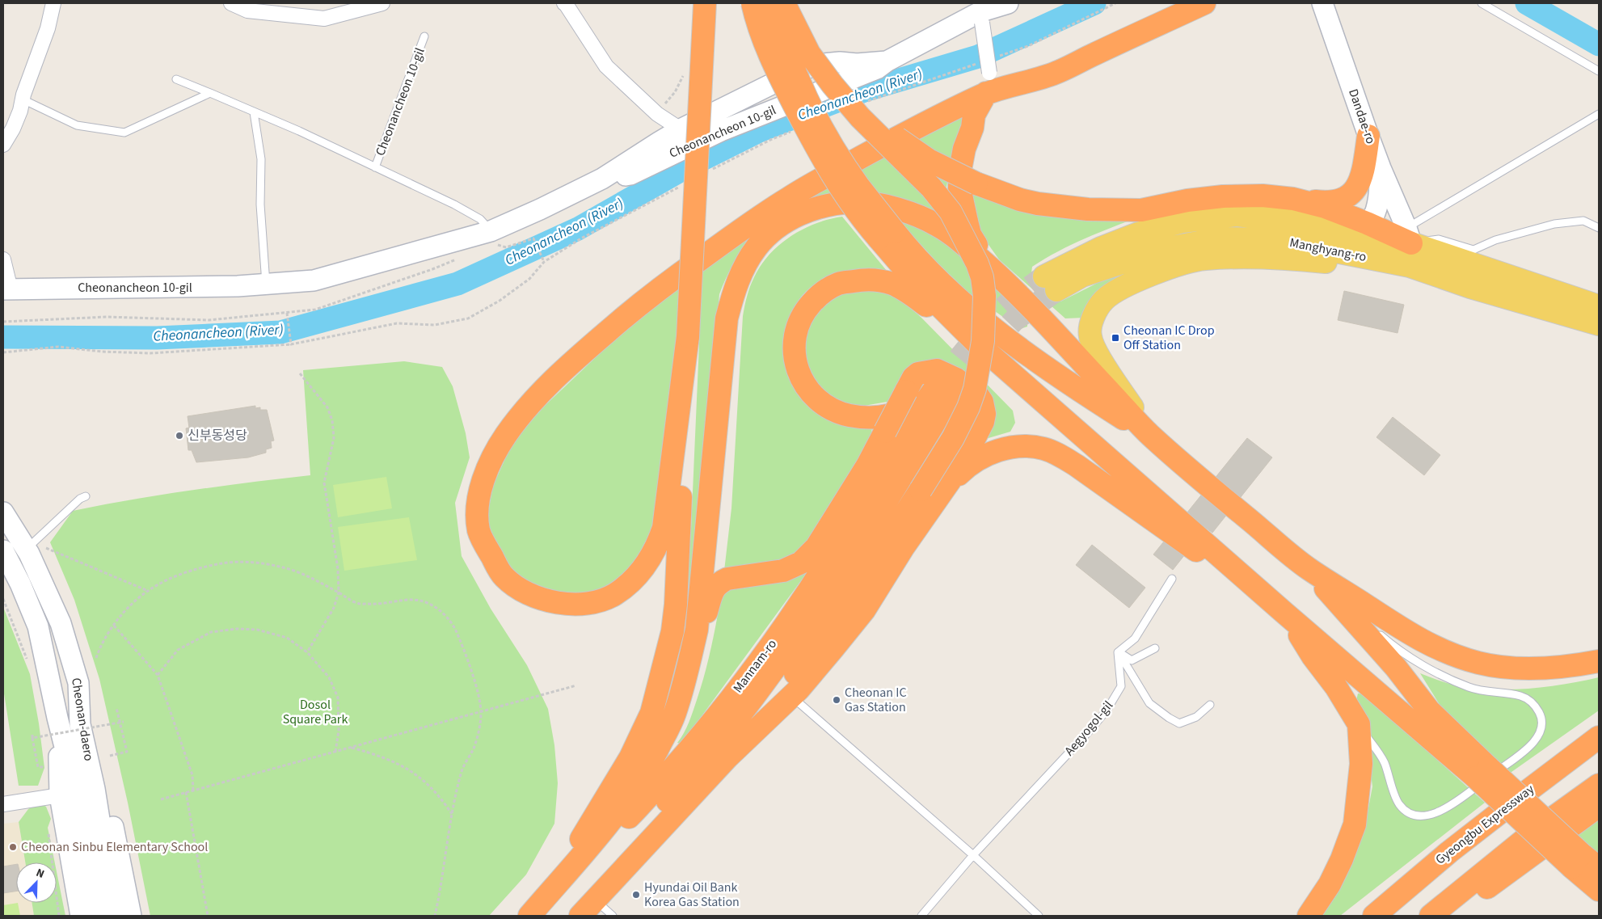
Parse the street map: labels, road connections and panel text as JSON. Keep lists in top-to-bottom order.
{
  "streets": {
    "highway": ["Mannam-ro", "Gyeongbu Expressway"],
    "main road": ["Manghyang-ro"],
    "street": ["Cheonancheon 10-gil", "Dandae-ro", "Cheonan-daero"],
    "lane": ["Aegyogol-gil"]
  },
  "crossings": [
    ["Dandae-ro", "Manghyang-ro"]
  ],
  "water": ["Cheonancheon (River)"],
  "parks": ["Dosol Square Park"],
  "places": {
    "transit": ["Cheonan IC Drop Off Station"],
    "other": [
      "신부동성당",
      "Cheonan IC Gas Station",
      "Cheonan Sinbu Elementary School",
      "Hyundai Oil Bank Korea Gas Station"
    ]
  },
  "north": "top right"
}
